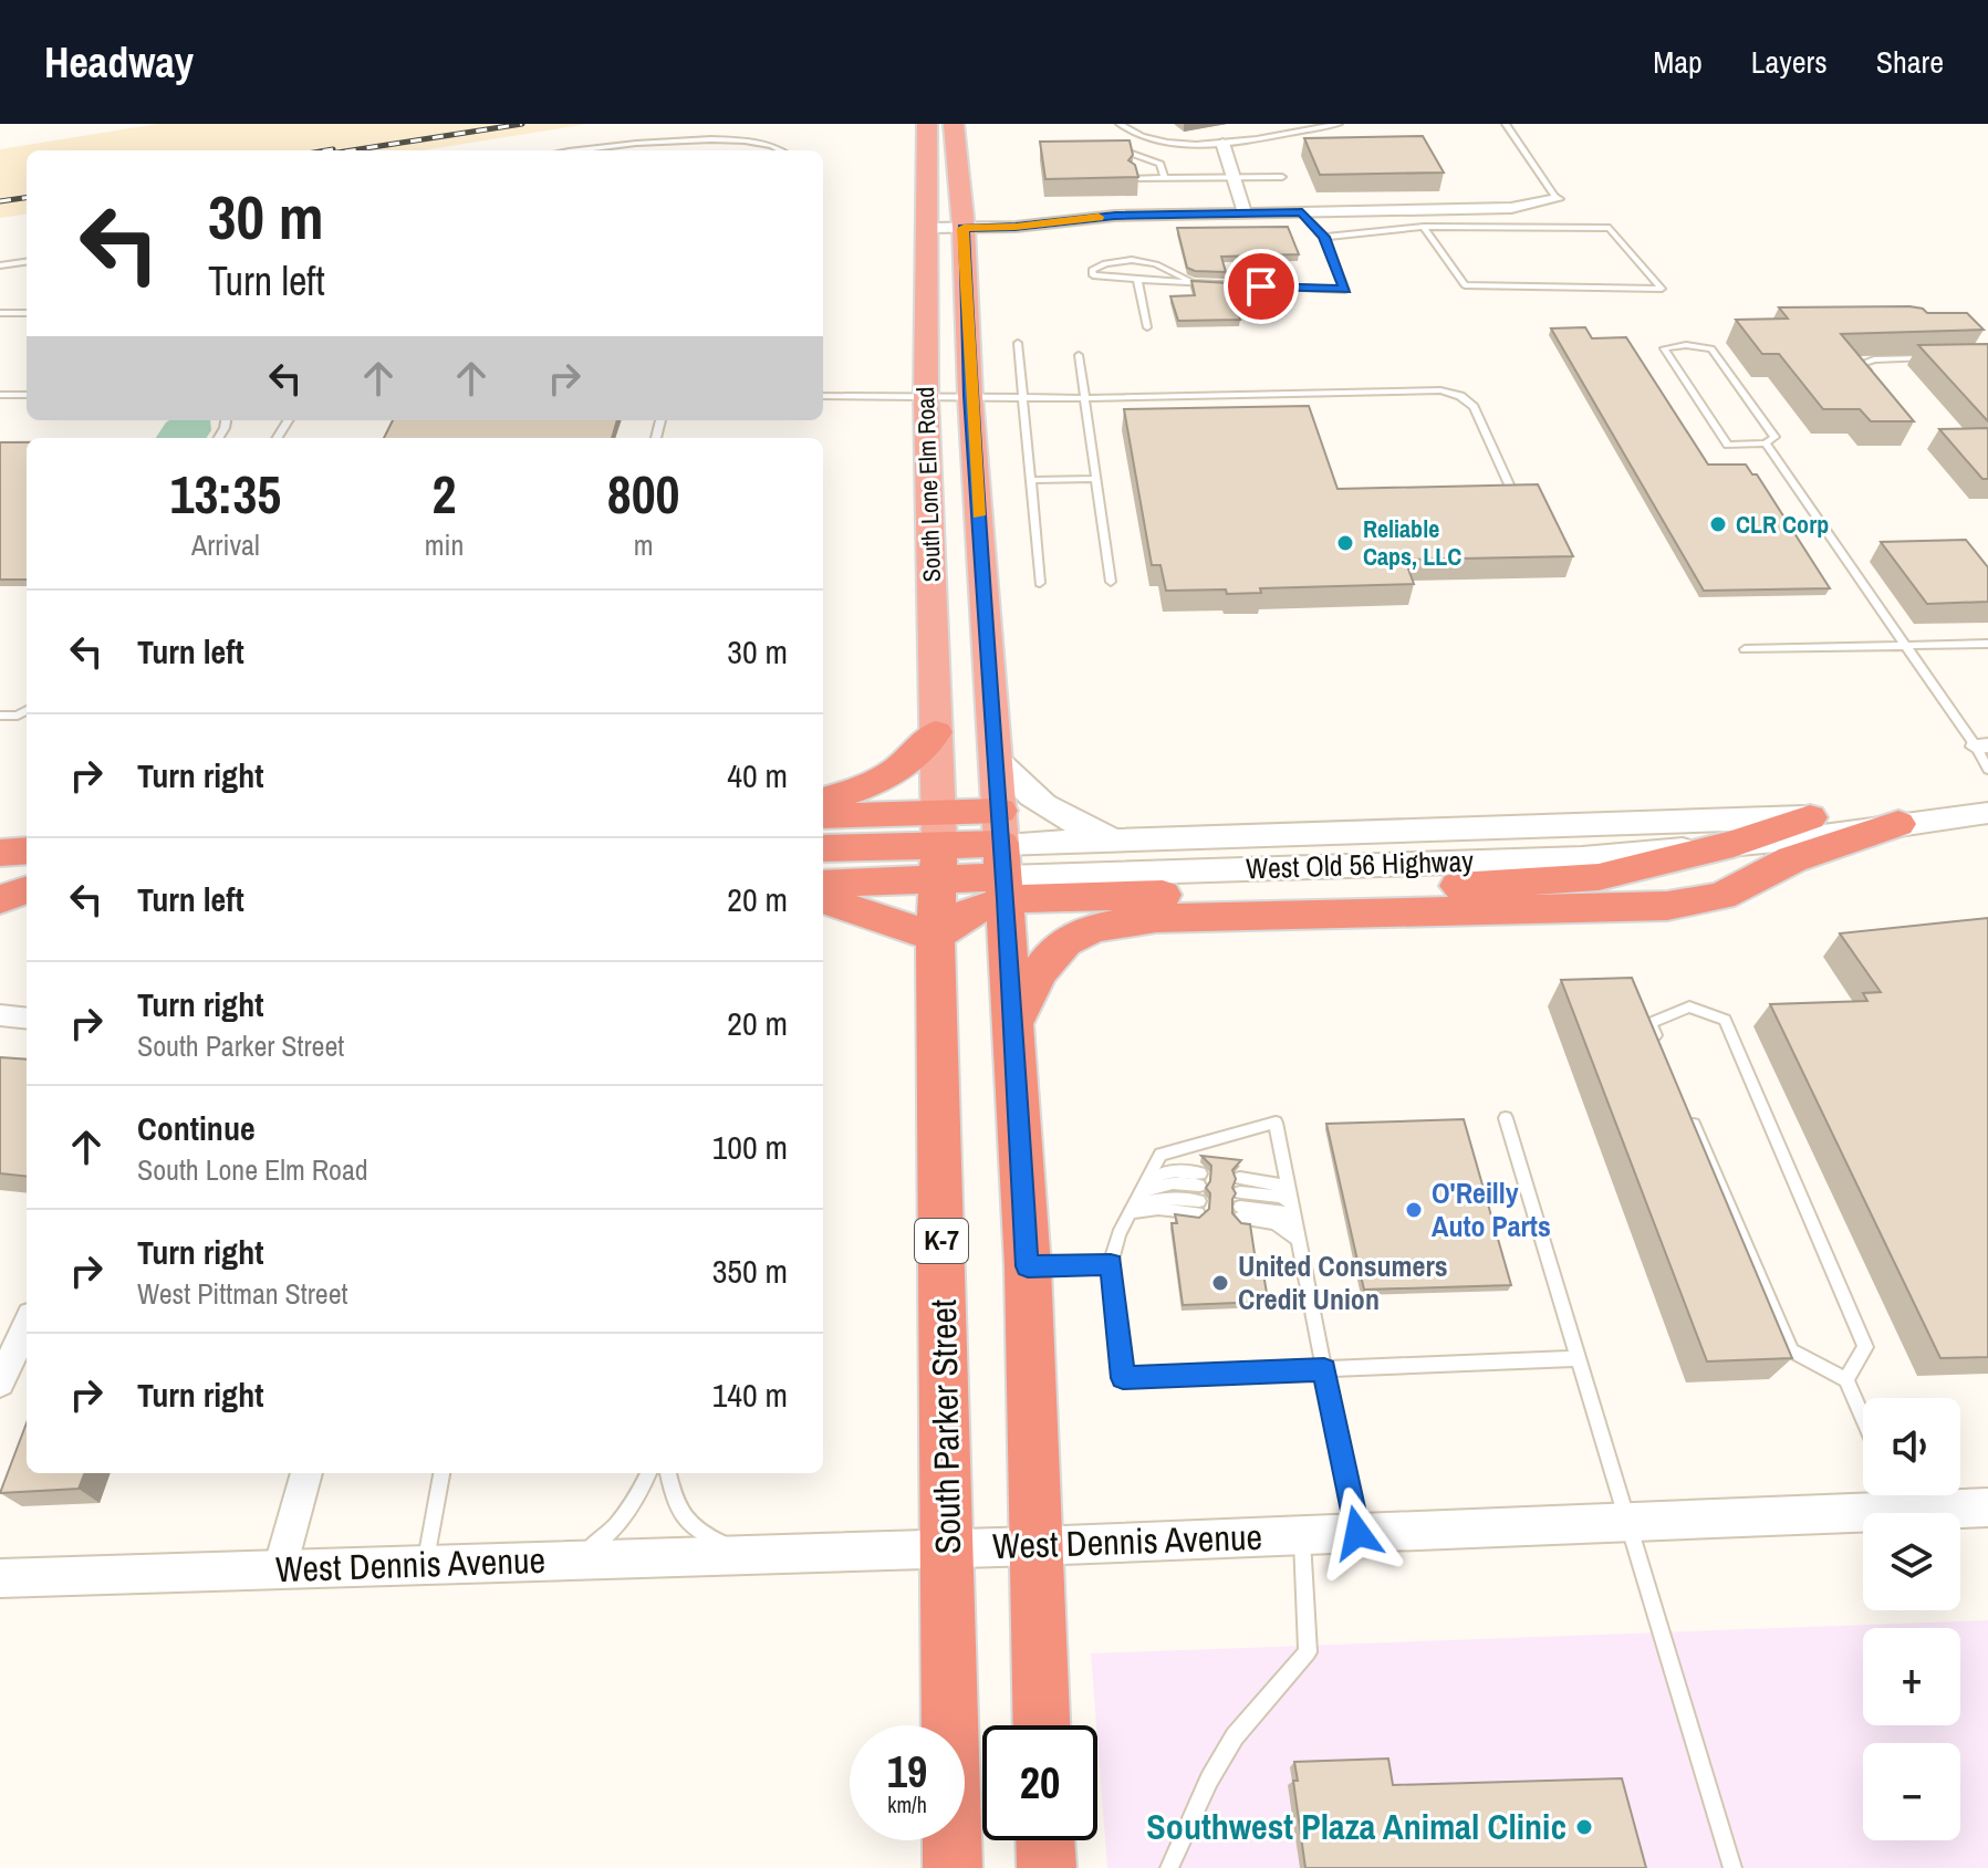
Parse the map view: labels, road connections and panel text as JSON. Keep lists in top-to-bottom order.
{
  "streets": {
    "highway": ["West Old 56 Highway", "K-7", "South Parker Street"],
    "main road": ["South Lone Elm Road"],
    "street": ["West Dennis Avenue"]
  },
  "crossings": [
    ["South Lone Elm Road", "West Old 56 Highway"],
    ["South Lone Elm Road", "South Parker Street"],
    ["West Old 56 Highway", "South Parker Street"],
    ["South Parker Street", "West Dennis Avenue"]
  ],
  "places": [
    "CLR Corp",
    "Reliable Caps, LLC",
    "O'Reilly Auto Parts",
    "United Consumers Credit Union",
    "Southwest Plaza Animal Clinic"
  ],
  "page": {
    "header": "Headway",
    "nav": ["Map", "Layers", "Share"],
    "turn": ["30 m", "Turn left"],
    "eta": [
      "13:35",
      "Arrival",
      "2",
      "min",
      "800",
      "m"
    ],
    "list": [
      {
        "name": "Turn left",
        "value": "30 m"
      },
      {
        "name": "Turn right",
        "value": "40 m"
      },
      {
        "name": "Turn left",
        "value": "20 m"
      },
      {
        "name": "Turn right",
        "note": "South Parker Street",
        "value": "20 m"
      },
      {
        "name": "Continue",
        "note": "South Lone Elm Road",
        "value": "100 m"
      },
      {
        "name": "Turn right",
        "note": "West Pittman Street",
        "value": "350 m"
      },
      {
        "name": "Turn right",
        "value": "140 m"
      }
    ],
    "map_buttons": ["+", "−"],
    "speed": "19 km/h",
    "limit": "20"
  }
}
